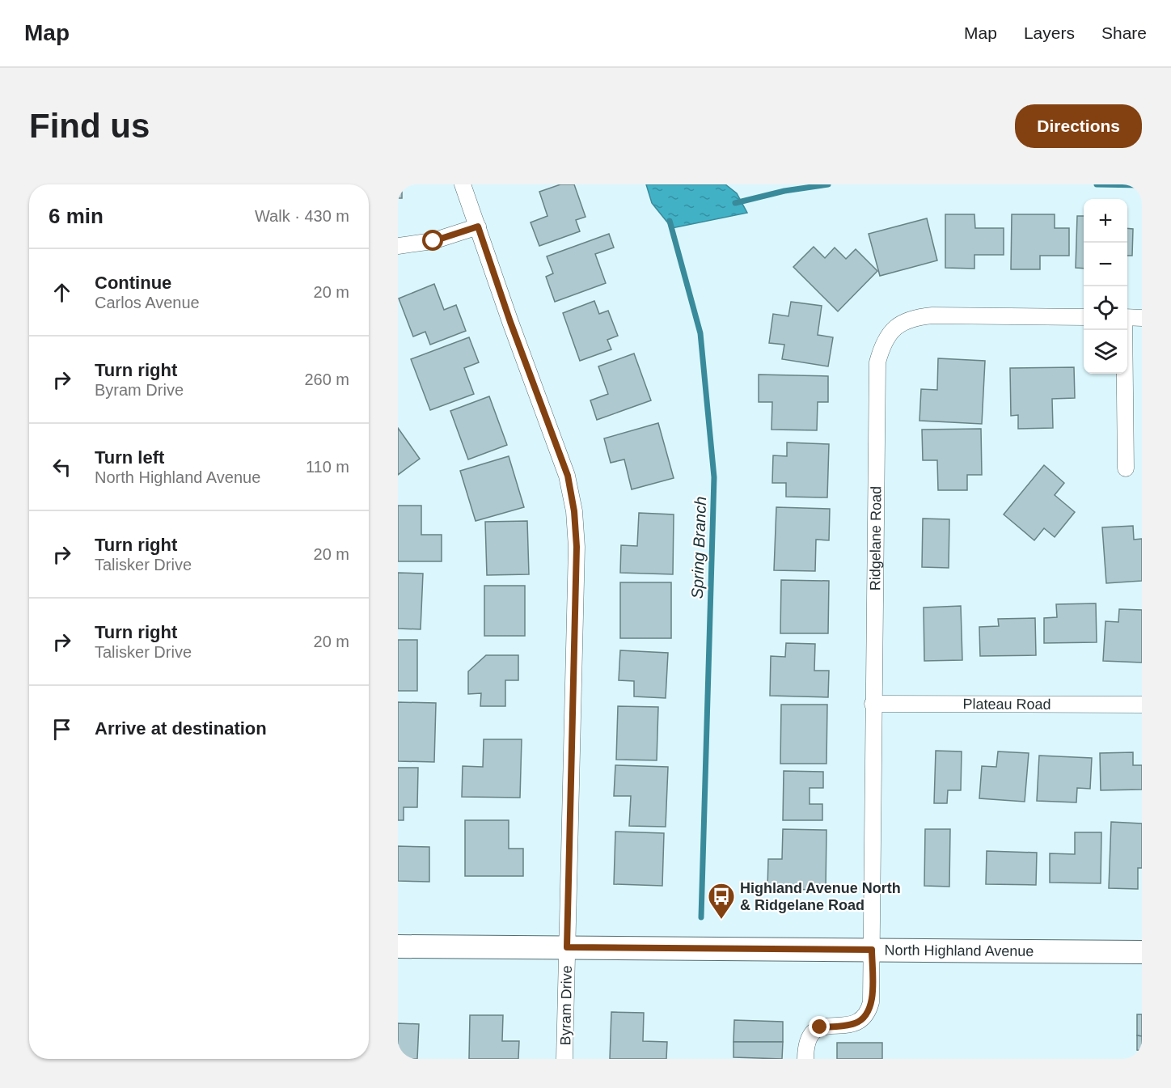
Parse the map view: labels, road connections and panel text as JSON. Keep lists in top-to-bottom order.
{
  "streets": {
    "street": [
      "Ridgelane Road",
      "Plateau Road",
      "North Highland Avenue",
      "Byram Drive"
    ]
  },
  "crossings": [
    ["Ridgelane Road", "Plateau Road"],
    ["Ridgelane Road", "North Highland Avenue"],
    ["North Highland Avenue", "Byram Drive"]
  ],
  "water": ["Spring Branch"],
  "places": {
    "bus stop": ["Highland Avenue North & Ridgelane Road"]
  },
  "page": {
    "header": "Map",
    "nav": ["Map", "Layers", "Share"],
    "buttons": "Directions",
    "title": "Find us",
    "heading": ["6 min", "Walk · 430 m"],
    "map_buttons": ["+", "−"],
    "list": [
      ["Continue", "Carlos Avenue", "20 m"],
      ["Turn right", "Byram Drive", "260 m"],
      ["Turn left", "North Highland Avenue", "110 m"],
      ["Turn right", "Talisker Drive", "20 m"],
      ["Turn right", "Talisker Drive", "20 m"],
      "Arrive at destination"
    ]
  }
}
